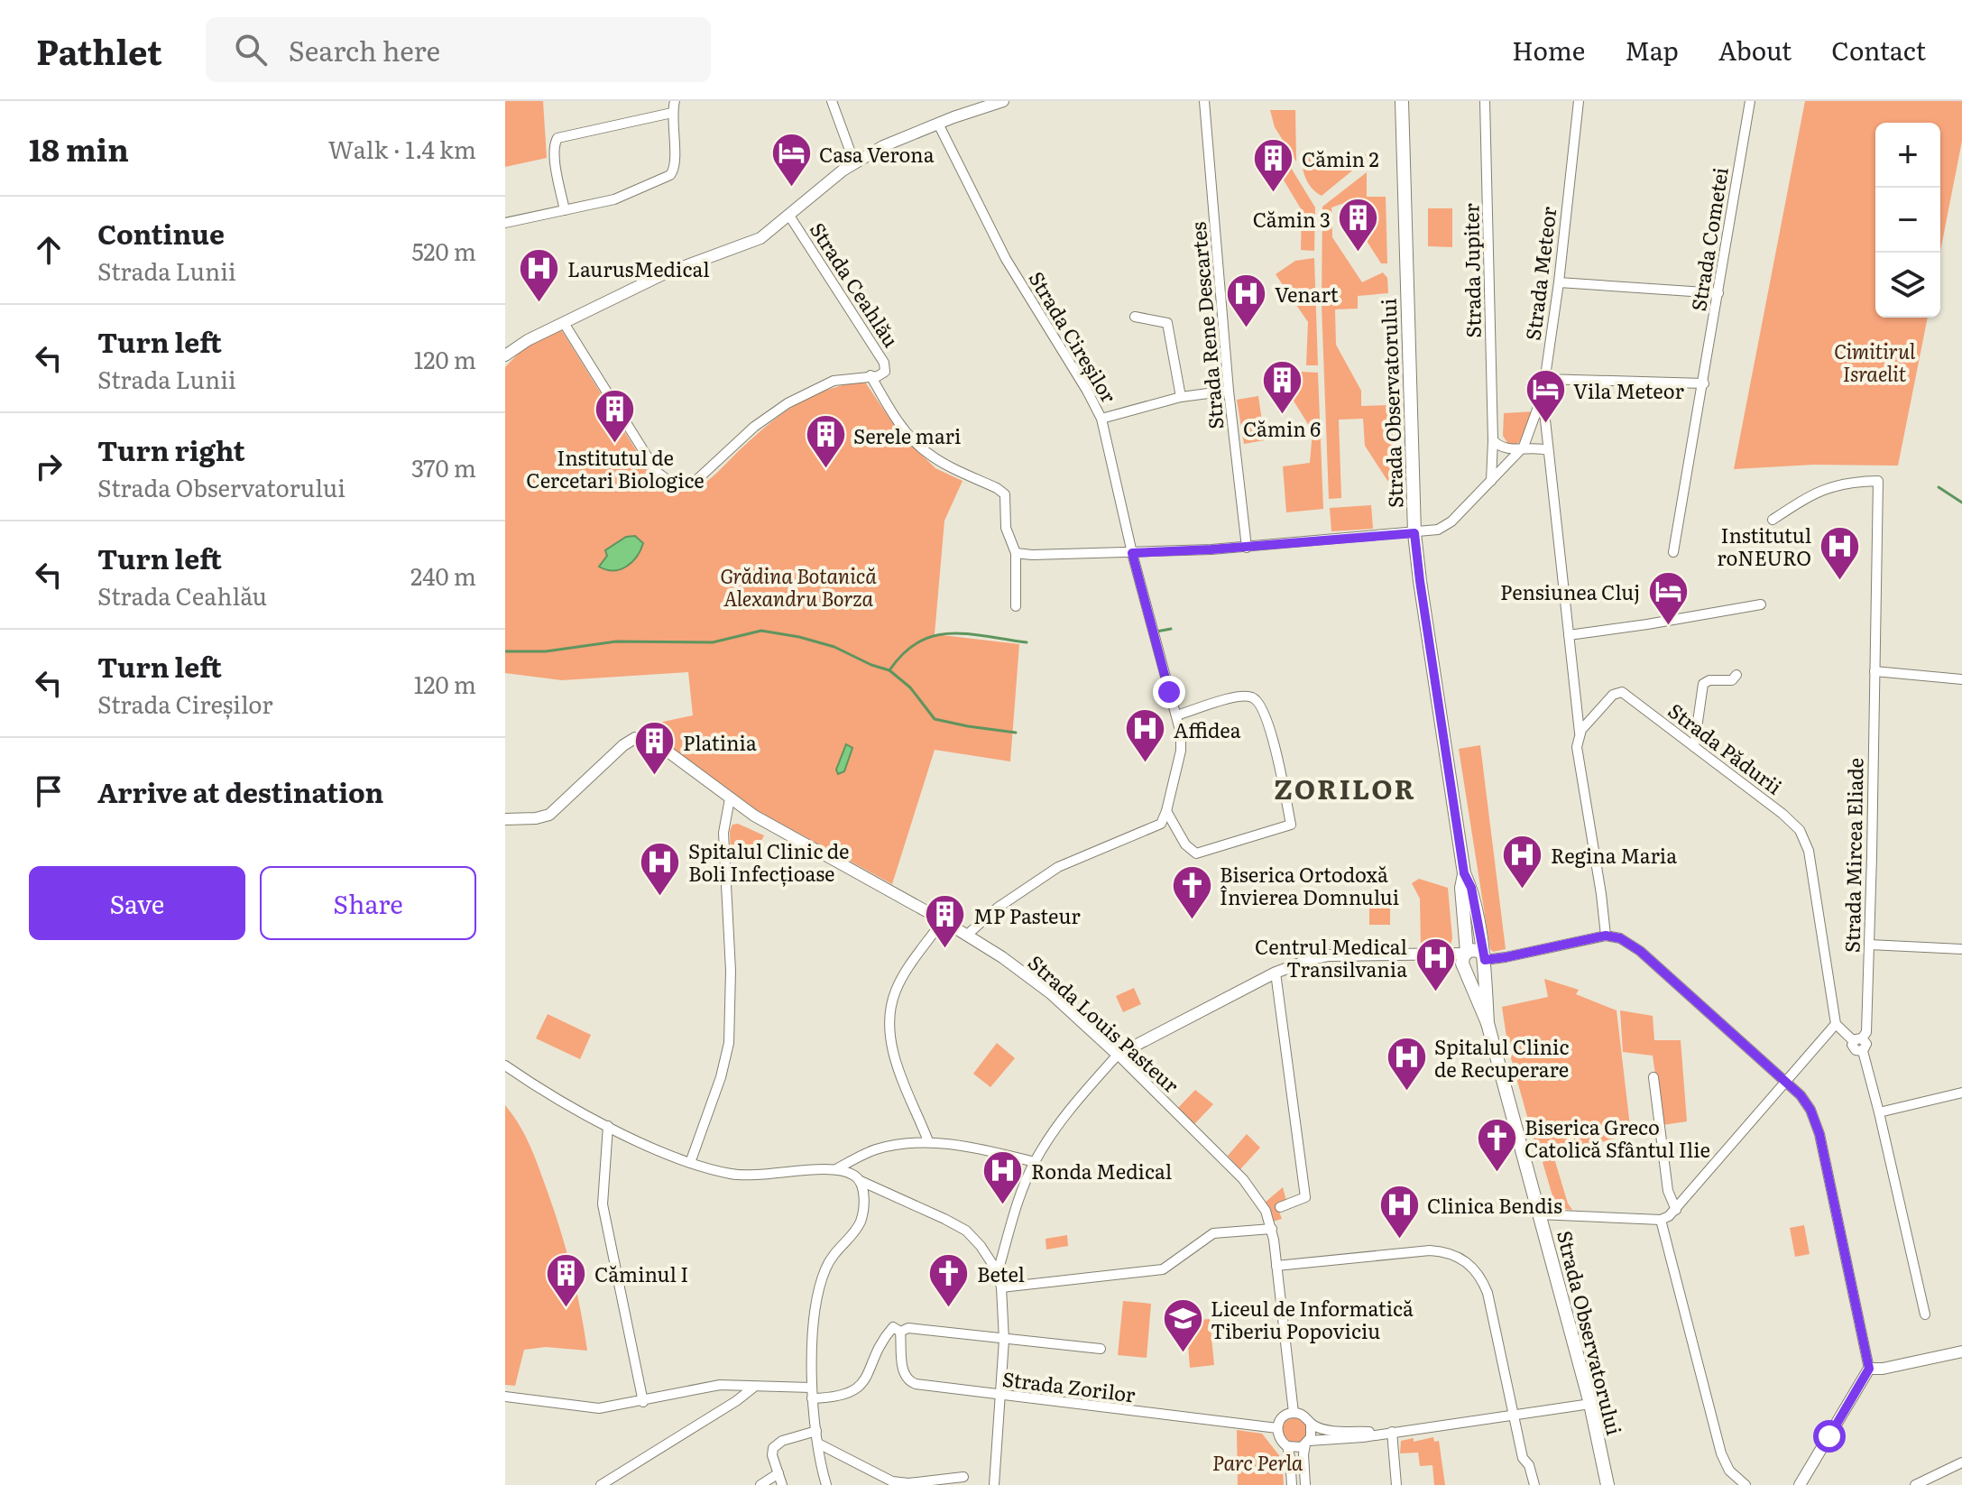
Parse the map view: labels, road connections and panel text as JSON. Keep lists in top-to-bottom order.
{
  "streets": {
    "main road": ["Strada Observatorului"],
    "street": [
      "Strada Cometei",
      "Strada Jupiter",
      "Strada Meteor",
      "Strada Ceahlău",
      "Strada Rene Descartes",
      "Strada Cireșilor",
      "Strada Pădurii",
      "Strada Mircea Eliade",
      "Strada Louis Pasteur",
      "Strada Zorilor"
    ]
  },
  "crossings": [
    ["Strada Meteor", "Strada Pădurii"],
    ["Strada Louis Pasteur", "Strada Zorilor"]
  ],
  "districts": ["ZORILOR"],
  "parks": ["Cimitirul Israelit", "Grădina Botanică Alexandru Borza", "Parc Perla"],
  "places": {
    "hotel": ["Casa Verona", "Vila Meteor", "Pensiunea Cluj"],
    "building": [
      "Cămin 2",
      "Cămin 3",
      "Cămin 6",
      "Institutul de Cercetari Biologice",
      "Serele mari",
      "Platinia",
      "MP Pasteur",
      "Căminul I"
    ],
    "hospital": [
      "LaurusMedical",
      "Venart",
      "Institutul roNEURO",
      "Affidea",
      "Regina Maria",
      "Spitalul Clinic de Boli Infecțioase",
      "Centrul Medical Transilvania",
      "Spitalul Clinic de Recuperare",
      "Ronda Medical",
      "Clinica Bendis"
    ],
    "church": ["Biserica Ortodoxă Învierea Domnului", "Biserica Greco Catolică Sfântul Ilie", "Betel"],
    "school or university": ["Liceul de Informatică Tiberiu Popoviciu"]
  },
  "page": {
    "header": "Pathlet",
    "search": "Search here",
    "nav": [
      "Home",
      "Map",
      "About",
      "Contact"
    ],
    "heading": ["18 min", "Walk · 1.4 km"],
    "map_buttons": ["+", "−"],
    "list": [
      ["Continue", "Strada Lunii", "520 m"],
      ["Turn left", "Strada Lunii", "120 m"],
      ["Turn right", "Strada Observatorului", "370 m"],
      ["Turn left", "Strada Ceahlău", "240 m"],
      ["Turn left", "Strada Cireșilor", "120 m"],
      "Arrive at destination"
    ],
    "buttons": ["Save", "Share"]
  }
}
